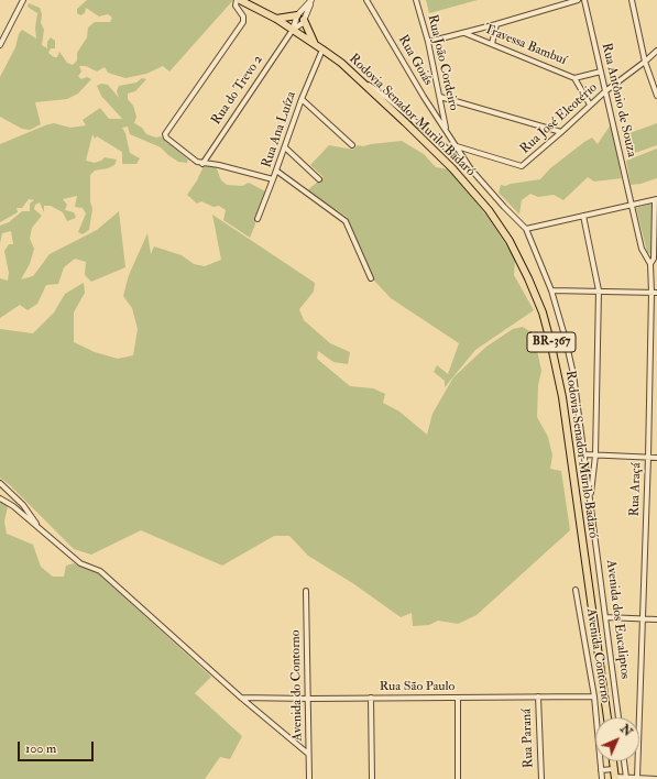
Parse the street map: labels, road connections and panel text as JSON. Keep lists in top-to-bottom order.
{
  "streets": {
    "main road": ["Rodovia Senador Murilo Badaró", "BR-367"],
    "street": [
      "Travessa Bambuí",
      "Rua Goiás",
      "Rua João Cordeiro",
      "Rua do Trevo 2",
      "Rua Antônio de Souza",
      "Rua José Eleotério",
      "Rua Ana Luíza",
      "Rua Araçá",
      "Avenida dos Eucaliptos",
      "Avenida Contorno",
      "Avenida do Contorno",
      "Rua São Paulo",
      "Rua Paraná"
    ]
  },
  "crossings": [
    ["Travessa Bambuí", "Rua José Eleotério"],
    ["Rua Goiás", "Rua João Cordeiro"],
    ["Rua Goiás", "Avenida dos Eucaliptos"],
    ["Rua João Cordeiro", "Avenida dos Eucaliptos"],
    ["Rua do Trevo 2", "Rodovia Senador Murilo Badaró"],
    ["Rua Antônio de Souza", "Rua José Eleotério"],
    ["Rua Antônio de Souza", "Rua Araçá"],
    ["Rodovia Senador Murilo Badaró", "Rua Ana Luíza"],
    ["Rua José Eleotério", "Avenida dos Eucaliptos"],
    ["Avenida Contorno", "Rua São Paulo"],
    ["Avenida do Contorno", "Rua São Paulo"],
    ["Rua São Paulo", "Rua Paraná"]
  ],
  "scale_bar": "100 m",
  "north": "top right"
}
